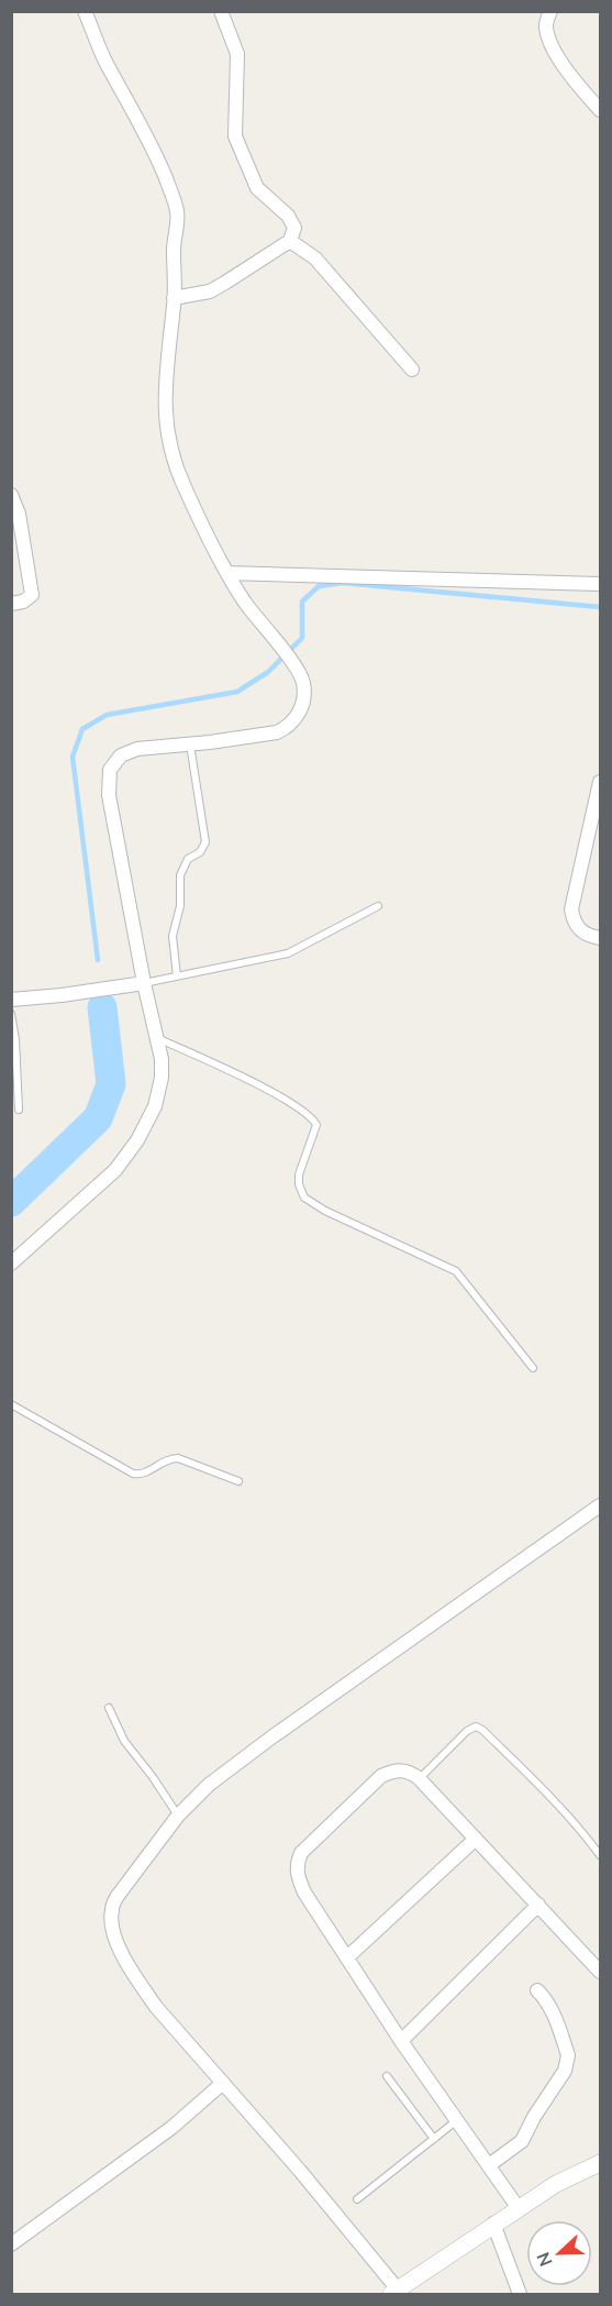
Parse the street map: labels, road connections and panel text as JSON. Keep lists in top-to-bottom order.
{
  "north": "left"
}
